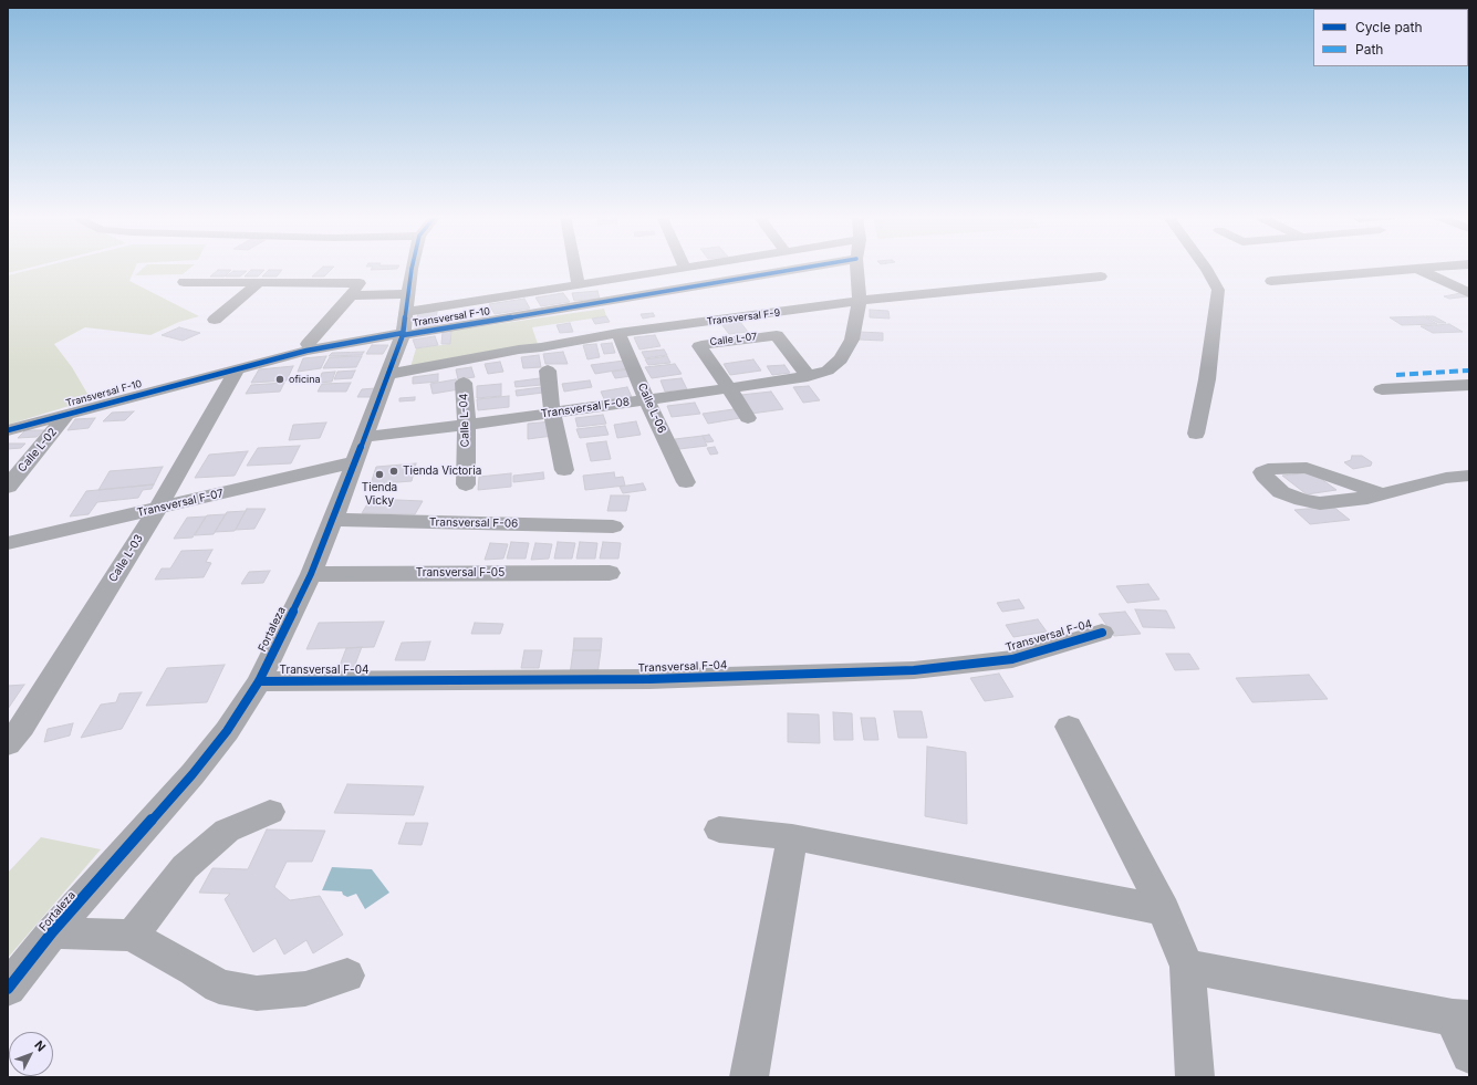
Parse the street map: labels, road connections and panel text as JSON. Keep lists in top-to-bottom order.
{
  "streets": {
    "street": [
      "Transversal F-10",
      "Transversal F-9",
      "Calle L-07",
      "Transversal F-08",
      "Calle L-06",
      "Calle L-04",
      "Calle L-02",
      "Transversal F-07",
      "Transversal F-06",
      "Calle L-03",
      "Transversal F-05",
      "Fortaleza",
      "Transversal F-04"
    ]
  },
  "crossings": [
    ["Transversal F-10", "Calle L-06"],
    ["Transversal F-10", "Calle L-02"],
    ["Transversal F-10", "Calle L-03"],
    ["Transversal F-10", "Fortaleza"],
    ["Transversal F-9", "Transversal F-08"],
    ["Transversal F-9", "Calle L-06"],
    ["Transversal F-9", "Fortaleza"],
    ["Calle L-07", "Transversal F-08"],
    ["Transversal F-08", "Calle L-06"],
    ["Transversal F-08", "Calle L-04"],
    ["Transversal F-08", "Fortaleza"],
    ["Transversal F-07", "Calle L-03"],
    ["Transversal F-07", "Fortaleza"],
    ["Transversal F-06", "Fortaleza"],
    ["Transversal F-05", "Fortaleza"],
    ["Fortaleza", "Transversal F-04"]
  ],
  "places": ["oficina", "Tienda Victoria", "Tienda Vicky"],
  "legend": ["Cycle path", "Path"],
  "north": "top right"
}
